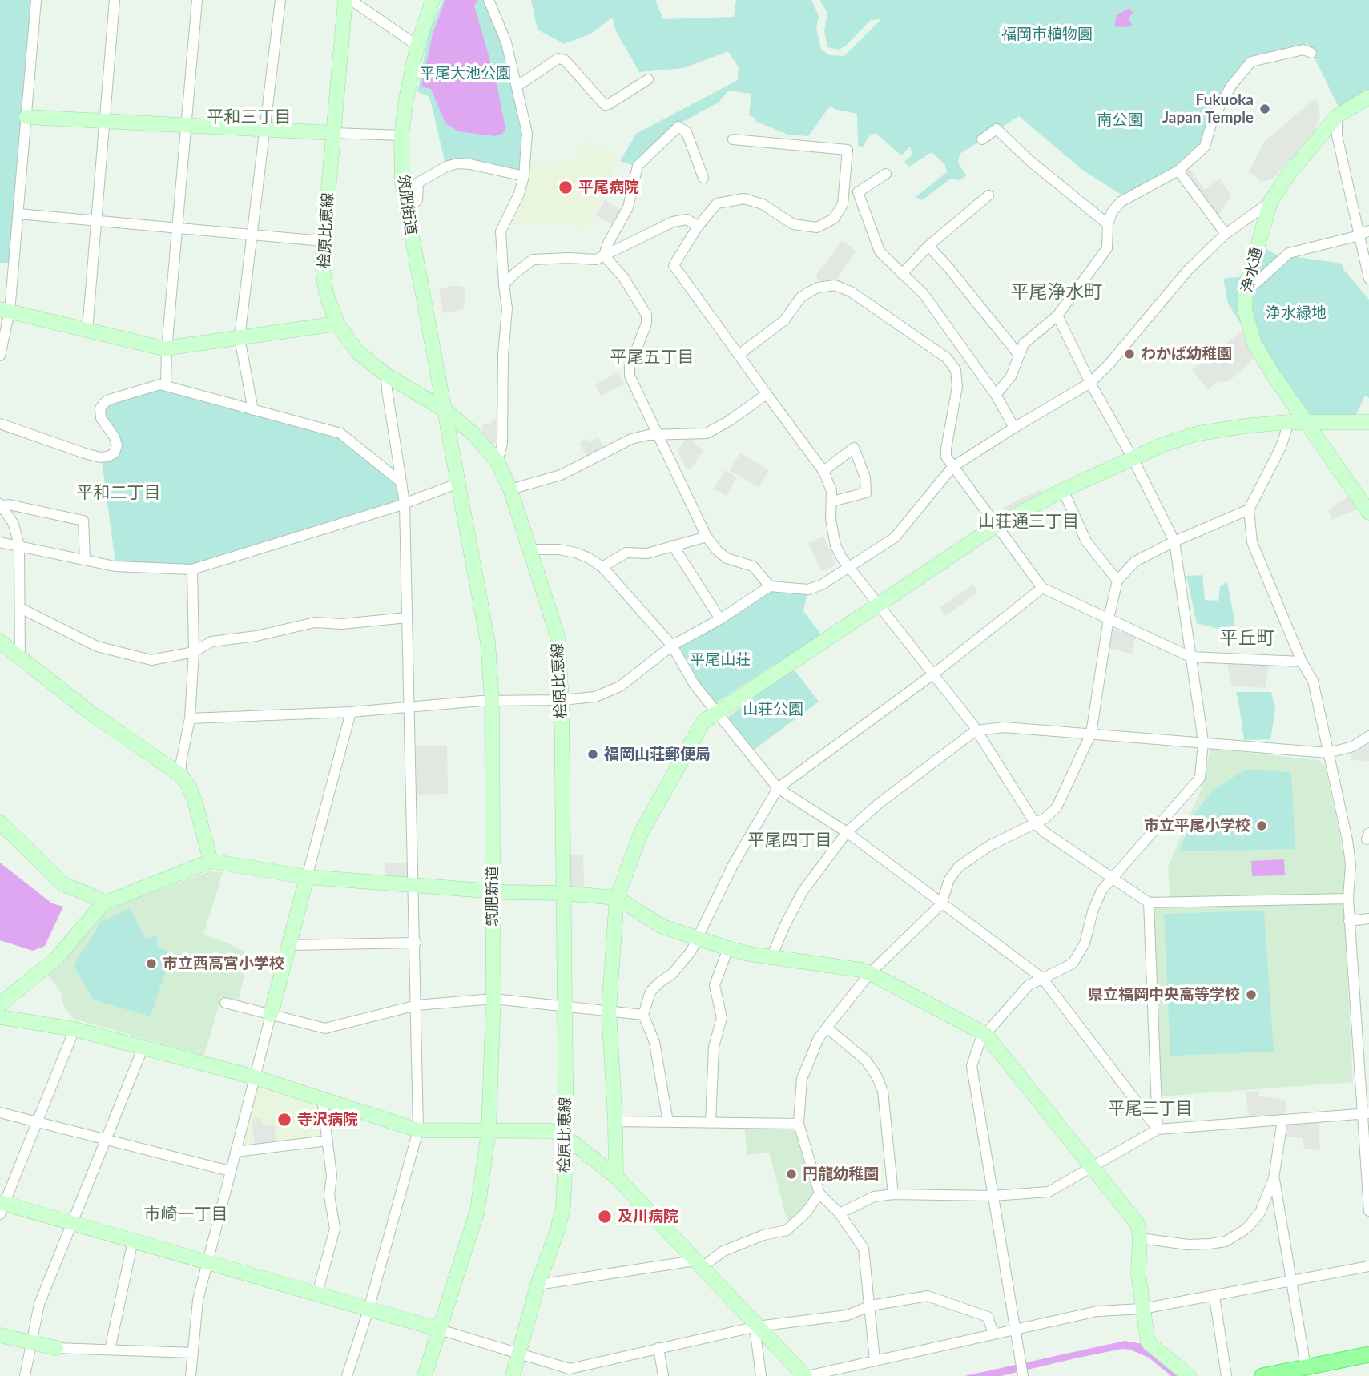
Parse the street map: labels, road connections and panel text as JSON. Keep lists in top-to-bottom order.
{
  "streets": {
    "street": [
      "筑肥街道",
      "桧原比恵線",
      "浄水通",
      "筑肥新道"
    ]
  },
  "crossings": [
    ["筑肥街道", "桧原比恵線"],
    ["筑肥街道", "筑肥新道"],
    ["桧原比恵線", "筑肥新道"]
  ],
  "districts": [
    "平和三丁目",
    "平尾浄水町",
    "平尾五丁目",
    "平和二丁目",
    "山荘通三丁目",
    "平丘町",
    "平尾四丁目",
    "平尾三丁目",
    "市崎一丁目"
  ],
  "parks": [
    "福岡市植物園",
    "平尾大池公園",
    "南公園",
    "浄水緑地",
    "平尾山荘",
    "山荘公園"
  ],
  "places": [
    "Fukuoka Japan Temple",
    "平尾病院",
    "わかば幼稚園",
    "福岡山荘郵便局",
    "市立平尾小学校",
    "市立西高宮小学校",
    "県立福岡中央高等学校",
    "寺沢病院",
    "円龍幼稚園",
    "及川病院"
  ]
}
